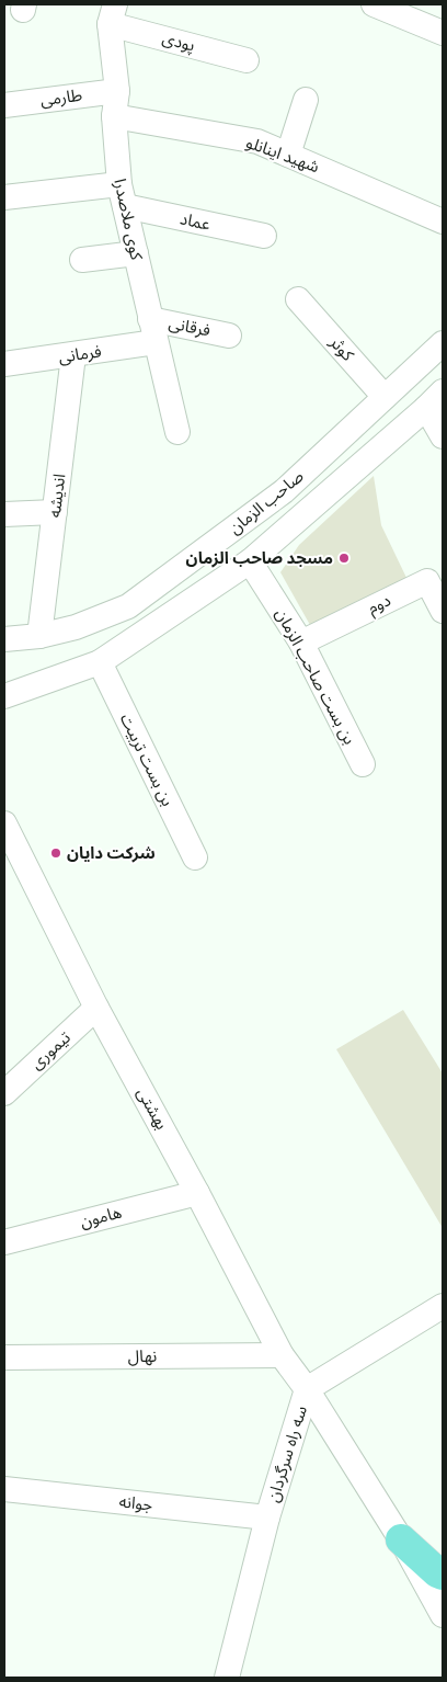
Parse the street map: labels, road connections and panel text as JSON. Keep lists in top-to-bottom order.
{
  "streets": {
    "street": [
      "پودی",
      "طارمی",
      "شهید اینانلو",
      "کوی ملاصدرا",
      "عماد",
      "فرقانی",
      "کوثر",
      "فرمانی",
      "اندیشه",
      "صاحب الزمان",
      "دوم",
      "بن بست صاحب الزمان",
      "بن بست تربیت",
      "تیموری",
      "بهشتی",
      "هامون",
      "نهال",
      "سه راه سرگردان",
      "جوانه"
    ]
  },
  "crossings": [
    ["پودی", "کوی ملاصدرا"],
    ["طارمی", "کوی ملاصدرا"],
    ["شهید اینانلو", "کوی ملاصدرا"],
    ["کوی ملاصدرا", "عماد"],
    ["کوی ملاصدرا", "فرقانی"],
    ["کوی ملاصدرا", "فرمانی"],
    ["فرقانی", "فرمانی"],
    ["کوثر", "صاحب الزمان"],
    ["فرمانی", "اندیشه"],
    ["اندیشه", "صاحب الزمان"],
    ["صاحب الزمان", "بن بست صاحب الزمان"],
    ["صاحب الزمان", "بن بست تربیت"],
    ["دوم", "بن بست صاحب الزمان"],
    ["تیموری", "بهشتی"],
    ["بهشتی", "هامون"],
    ["بهشتی", "نهال"],
    ["بهشتی", "سه راه سرگردان"],
    ["سه راه سرگردان", "جوانه"]
  ],
  "places": ["مسجد صاحب الزمان", "شرکت دایان"]
}
